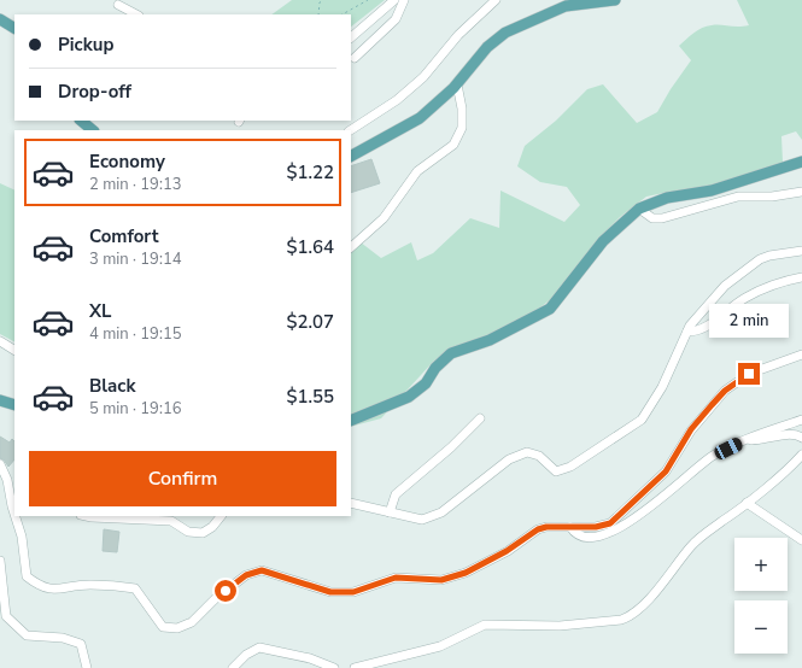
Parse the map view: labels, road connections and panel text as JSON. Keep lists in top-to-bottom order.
{
  "page": {
    "banner": ["Pickup", "Drop-off"],
    "list": [
      {
        "name": "Economy",
        "note": "2 min · 19:13",
        "value": "$1.22"
      },
      {
        "name": "Comfort",
        "note": "3 min · 19:14",
        "value": "$1.64"
      },
      {
        "name": "XL",
        "note": "4 min · 19:15",
        "value": "$2.07"
      },
      {
        "name": "Black",
        "note": "5 min · 19:16",
        "value": "$1.55"
      }
    ],
    "bubble": "2 min",
    "buttons": "Confirm",
    "map_buttons": ["+", "−"]
  }
}
